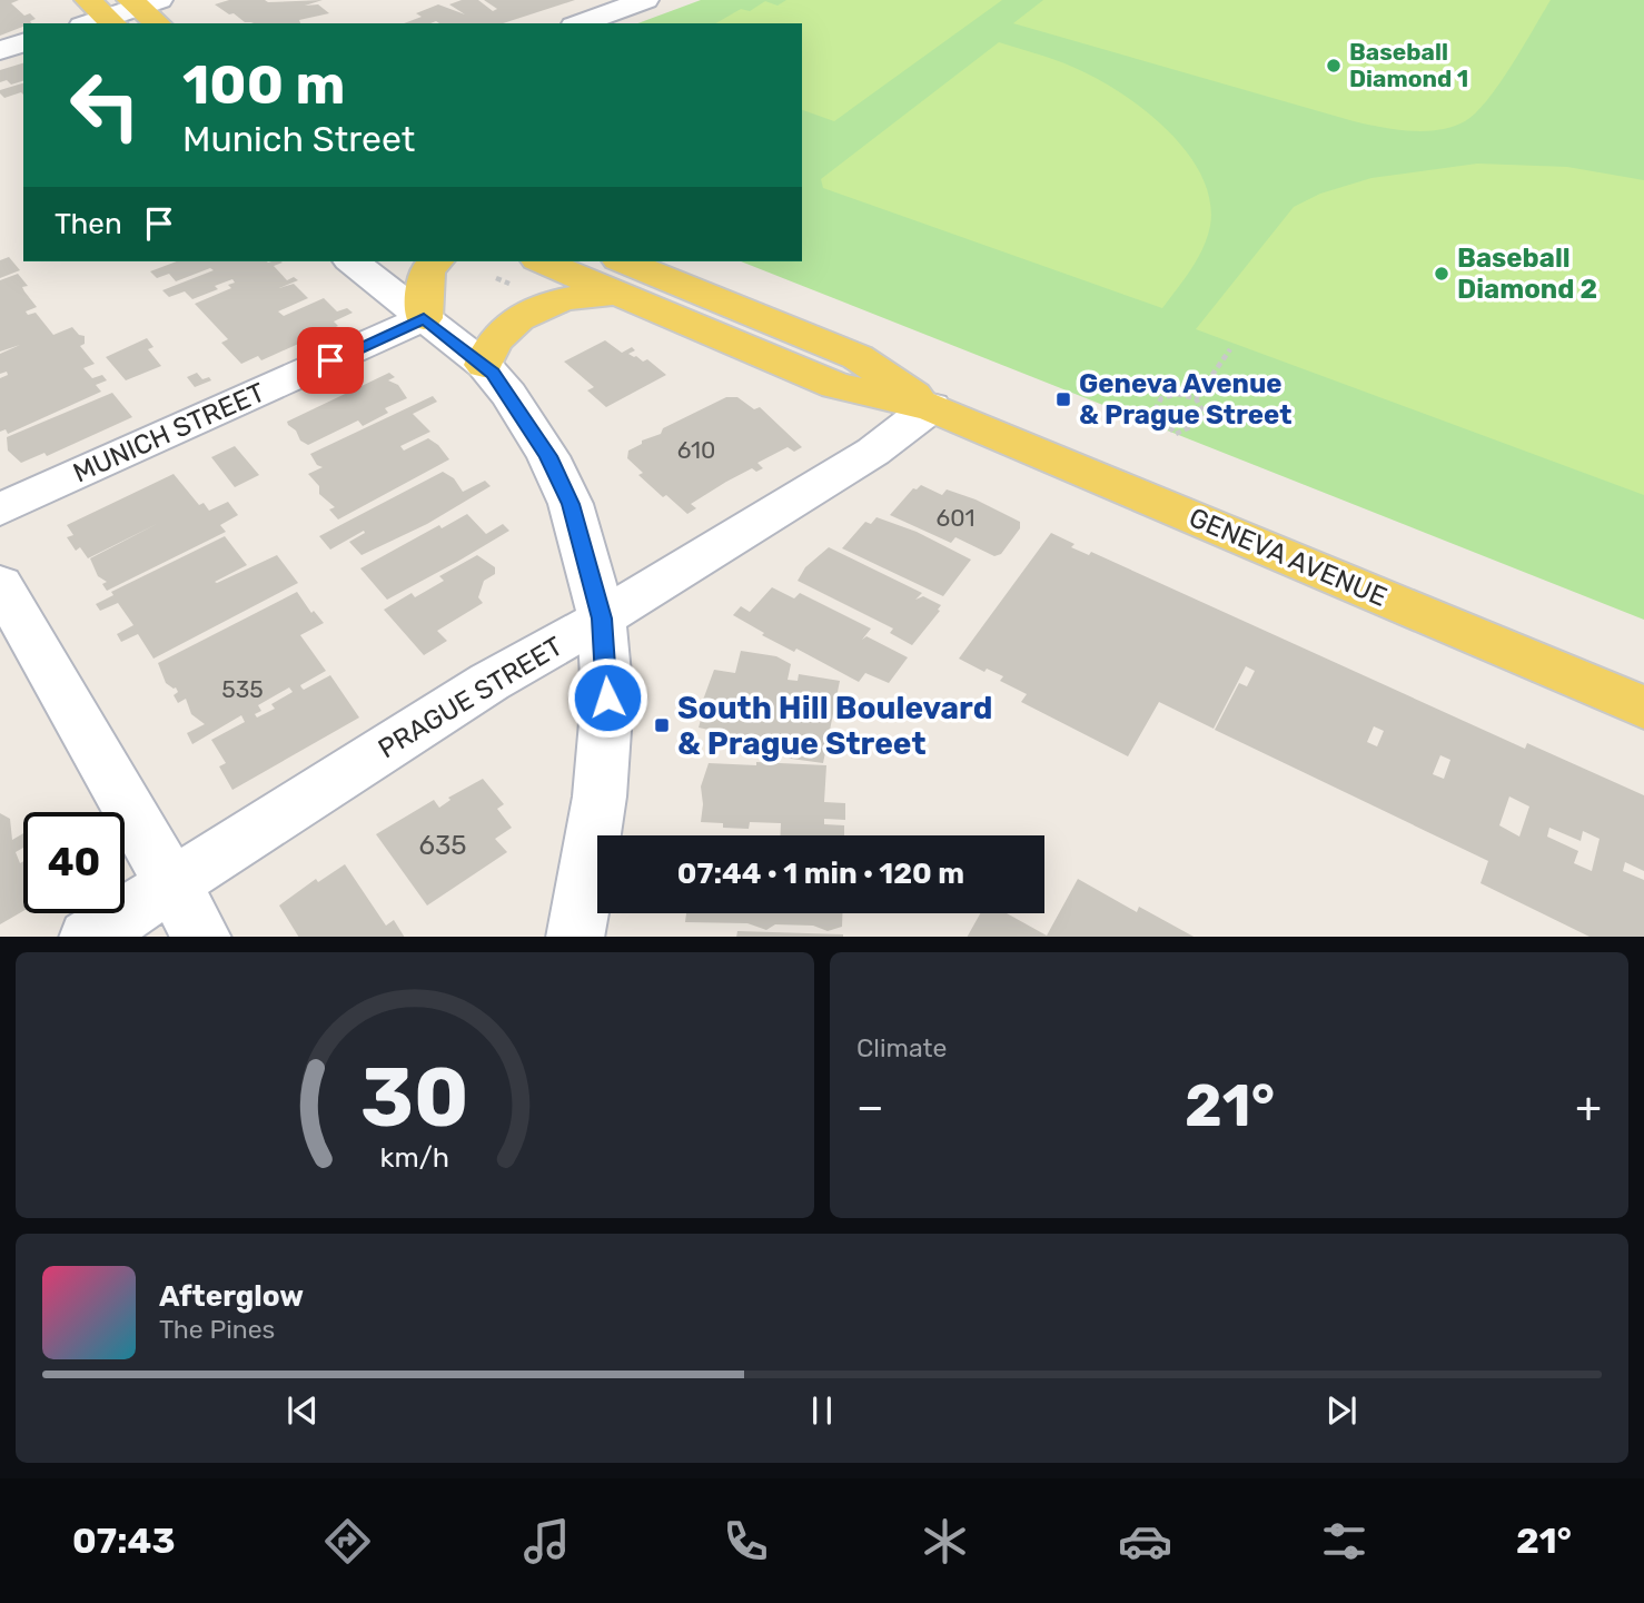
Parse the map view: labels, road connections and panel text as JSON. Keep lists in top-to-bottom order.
{
  "streets": {
    "main road": ["GENEVA AVENUE"],
    "street": ["MUNICH STREET", "PRAGUE STREET"]
  },
  "crossings": [
    ["GENEVA AVENUE", "PRAGUE STREET"]
  ],
  "places": {
    "other": ["Baseball Diamond 1", "Baseball Diamond 2"],
    "transit": ["Geneva Avenue & Prague Street", "South Hill Boulevard & Prague Street"]
  },
  "house_numbers": [
    "610",
    "601",
    "535",
    "635"
  ],
  "page": {
    "turn": ["100 m", "Munich Street"],
    "then": "Then",
    "limit": "40",
    "trip": "07:44 · 1 min · 120 m",
    "tile": "Climate",
    "heat": ["−", "21°", "+"],
    "song": ["Afterglow", "The Pines"],
    "tabs": ["07:43", "21°"],
    "gauge": ["30", "km/h"]
  }
}
